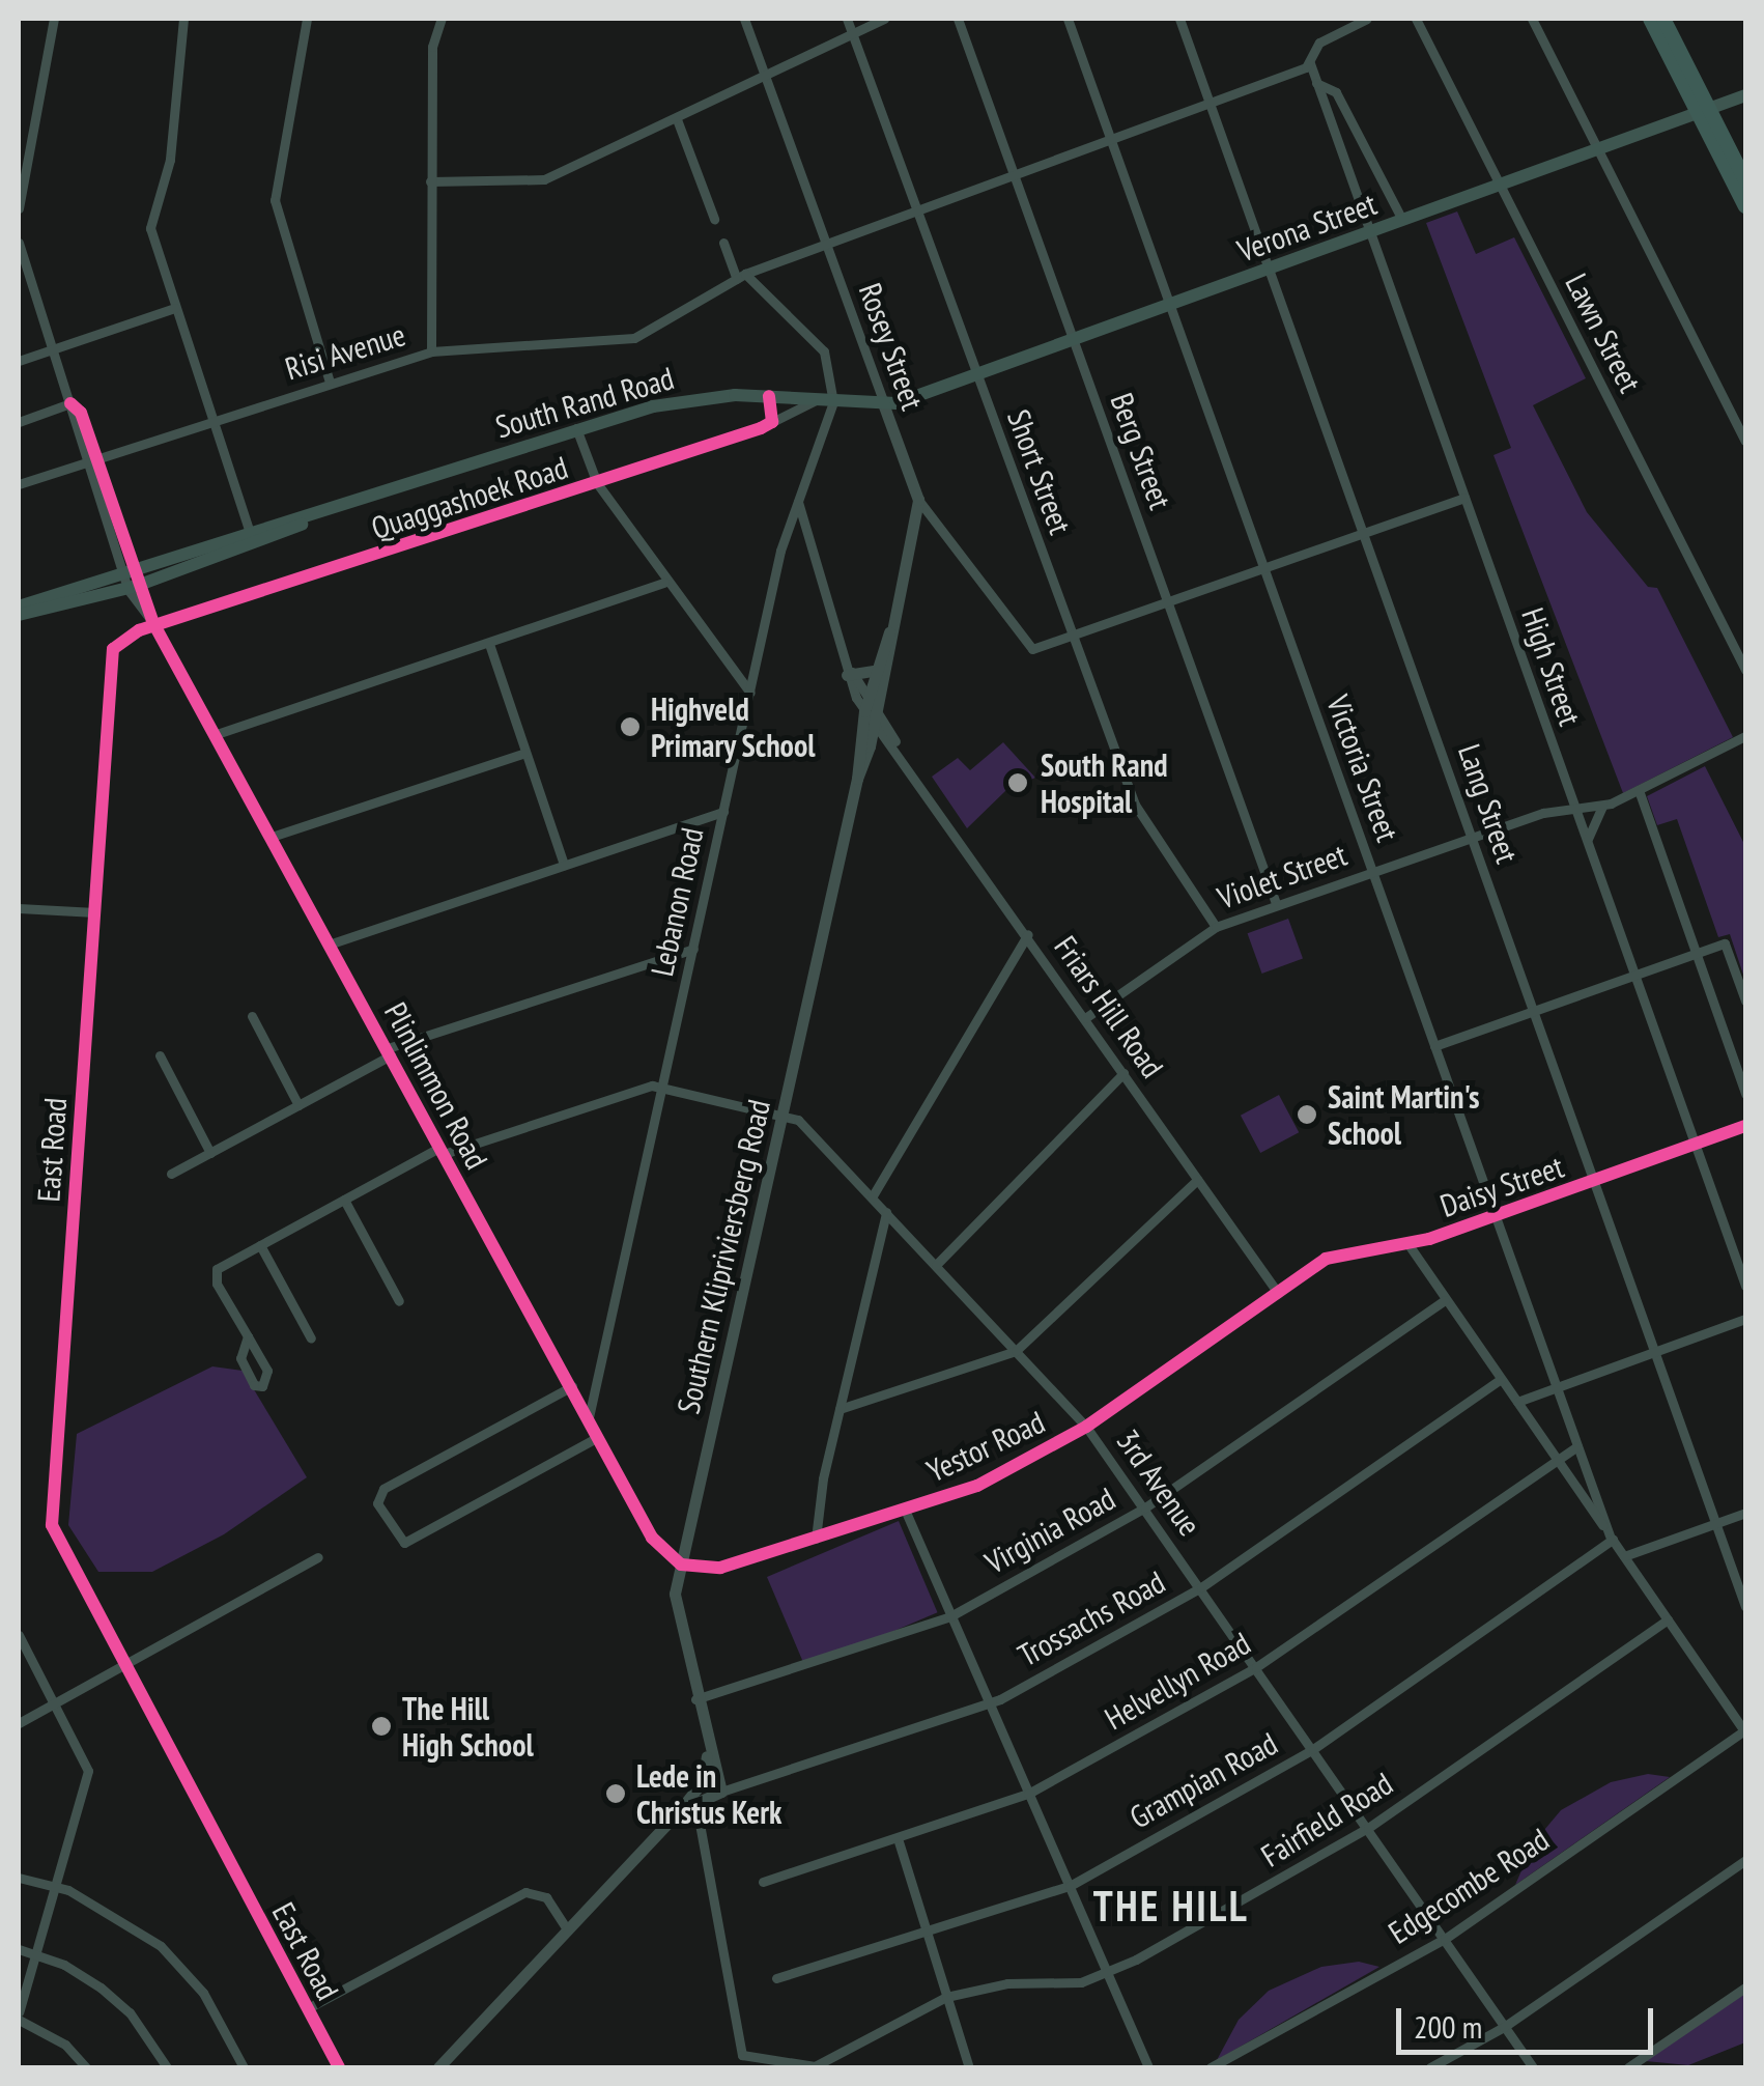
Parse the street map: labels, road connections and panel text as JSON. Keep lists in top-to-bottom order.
{
  "streets": {
    "main road": ["Verona Street", "South Rand Road"],
    "street": [
      "Lawn Street",
      "Rosey Street",
      "Risi Avenue",
      "Berg Street",
      "Short Street",
      "Quaggashoek Road",
      "High Street",
      "Victoria Street",
      "Lang Street",
      "Violet Street",
      "Lebanon Road",
      "Friars Hill Road",
      "Plinlimmon Road",
      "East Road",
      "Daisy Street",
      "Southern Klipriviersberg Road",
      "Yestor Road",
      "3rd Avenue",
      "Virginia Road",
      "Trossachs Road",
      "Helvellyn Road",
      "Grampian Road",
      "Fairfield Road",
      "Edgecombe Road"
    ]
  },
  "crossings": [
    ["Verona Street", "Lawn Street"],
    ["Verona Street", "Rosey Street"],
    ["Verona Street", "South Rand Road"],
    ["Verona Street", "Berg Street"],
    ["Verona Street", "Short Street"],
    ["Verona Street", "High Street"],
    ["Verona Street", "Victoria Street"],
    ["Verona Street", "Lang Street"],
    ["Rosey Street", "Risi Avenue"],
    ["Rosey Street", "South Rand Road"],
    ["Rosey Street", "Short Street"],
    ["Rosey Street", "Southern Klipriviersberg Road"],
    ["Risi Avenue", "Berg Street"],
    ["Risi Avenue", "Short Street"],
    ["Risi Avenue", "High Street"],
    ["Risi Avenue", "Victoria Street"],
    ["Risi Avenue", "Lang Street"],
    ["Risi Avenue", "Plinlimmon Road"],
    ["South Rand Road", "Quaggashoek Road"],
    ["South Rand Road", "Lebanon Road"],
    ["South Rand Road", "Plinlimmon Road"],
    ["Berg Street", "Violet Street"],
    ["Short Street", "Violet Street"],
    ["Quaggashoek Road", "Plinlimmon Road"],
    ["Quaggashoek Road", "East Road"],
    ["High Street", "Violet Street"],
    ["High Street", "Daisy Street"],
    ["Victoria Street", "Violet Street"],
    ["Victoria Street", "Daisy Street"],
    ["Victoria Street", "Helvellyn Road"],
    ["Victoria Street", "Grampian Road"],
    ["Lang Street", "Violet Street"],
    ["Lang Street", "Daisy Street"],
    ["Violet Street", "Friars Hill Road"],
    ["Lebanon Road", "Friars Hill Road"],
    ["Lebanon Road", "Plinlimmon Road"],
    ["Lebanon Road", "3rd Avenue"],
    ["Friars Hill Road", "Daisy Street"],
    ["Friars Hill Road", "Southern Klipriviersberg Road"],
    ["Friars Hill Road", "Yestor Road"],
    ["Plinlimmon Road", "East Road"],
    ["Plinlimmon Road", "Southern Klipriviersberg Road"],
    ["Plinlimmon Road", "Yestor Road"],
    ["Daisy Street", "Yestor Road"],
    ["Southern Klipriviersberg Road", "Yestor Road"],
    ["Southern Klipriviersberg Road", "3rd Avenue"],
    ["Southern Klipriviersberg Road", "Virginia Road"],
    ["Southern Klipriviersberg Road", "Trossachs Road"],
    ["Yestor Road", "3rd Avenue"],
    ["3rd Avenue", "Virginia Road"],
    ["3rd Avenue", "Trossachs Road"],
    ["3rd Avenue", "Helvellyn Road"],
    ["3rd Avenue", "Grampian Road"],
    ["3rd Avenue", "Fairfield Road"],
    ["3rd Avenue", "Edgecombe Road"]
  ],
  "districts": ["THE HILL"],
  "places": [
    "Highveld Primary School",
    "South Rand Hospital",
    "Saint Martin's School",
    "The Hill High School",
    "Lede in Christus Kerk"
  ],
  "scale_bar": "200 m"
}
